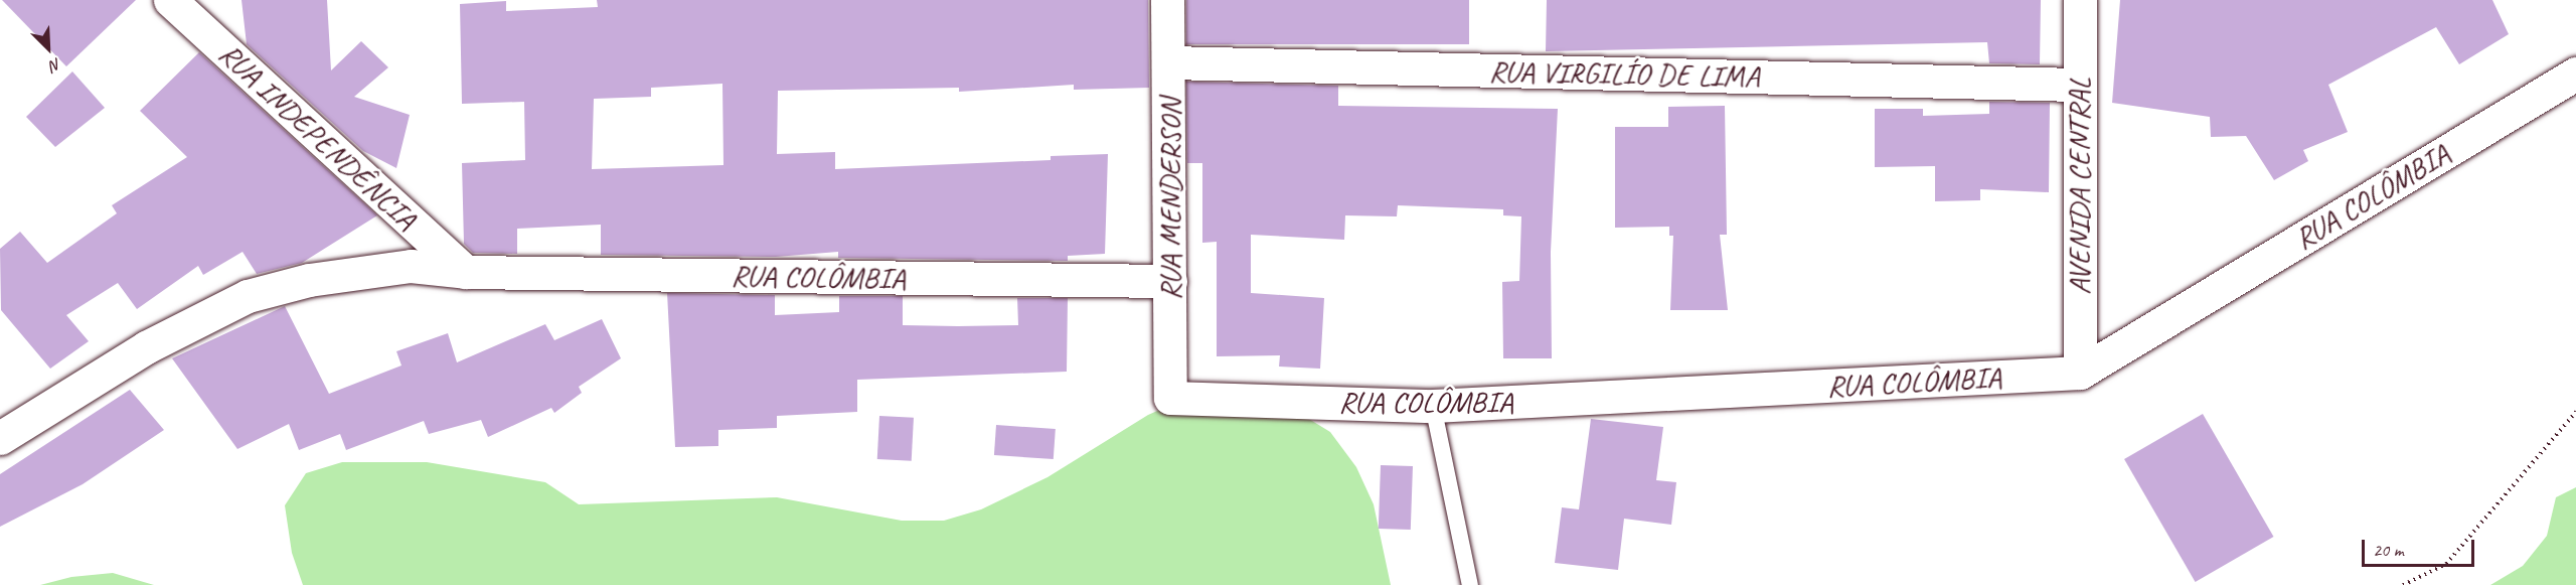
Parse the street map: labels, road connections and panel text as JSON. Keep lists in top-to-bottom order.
{
  "streets": {
    "street": [
      "RUA VIRGILÍO DE LIMA",
      "RUA INDEPENDÊNCIA",
      "AVENIDA CENTRAL",
      "RUA COLÔMBIA",
      "RUA MENDERSON"
    ]
  },
  "crossings": [
    ["RUA VIRGILÍO DE LIMA", "AVENIDA CENTRAL"],
    ["RUA VIRGILÍO DE LIMA", "RUA MENDERSON"],
    ["RUA INDEPENDÊNCIA", "RUA COLÔMBIA"],
    ["AVENIDA CENTRAL", "RUA COLÔMBIA"],
    ["RUA COLÔMBIA", "RUA MENDERSON"]
  ],
  "scale_bar": "20 m",
  "north": "bottom right"
}
